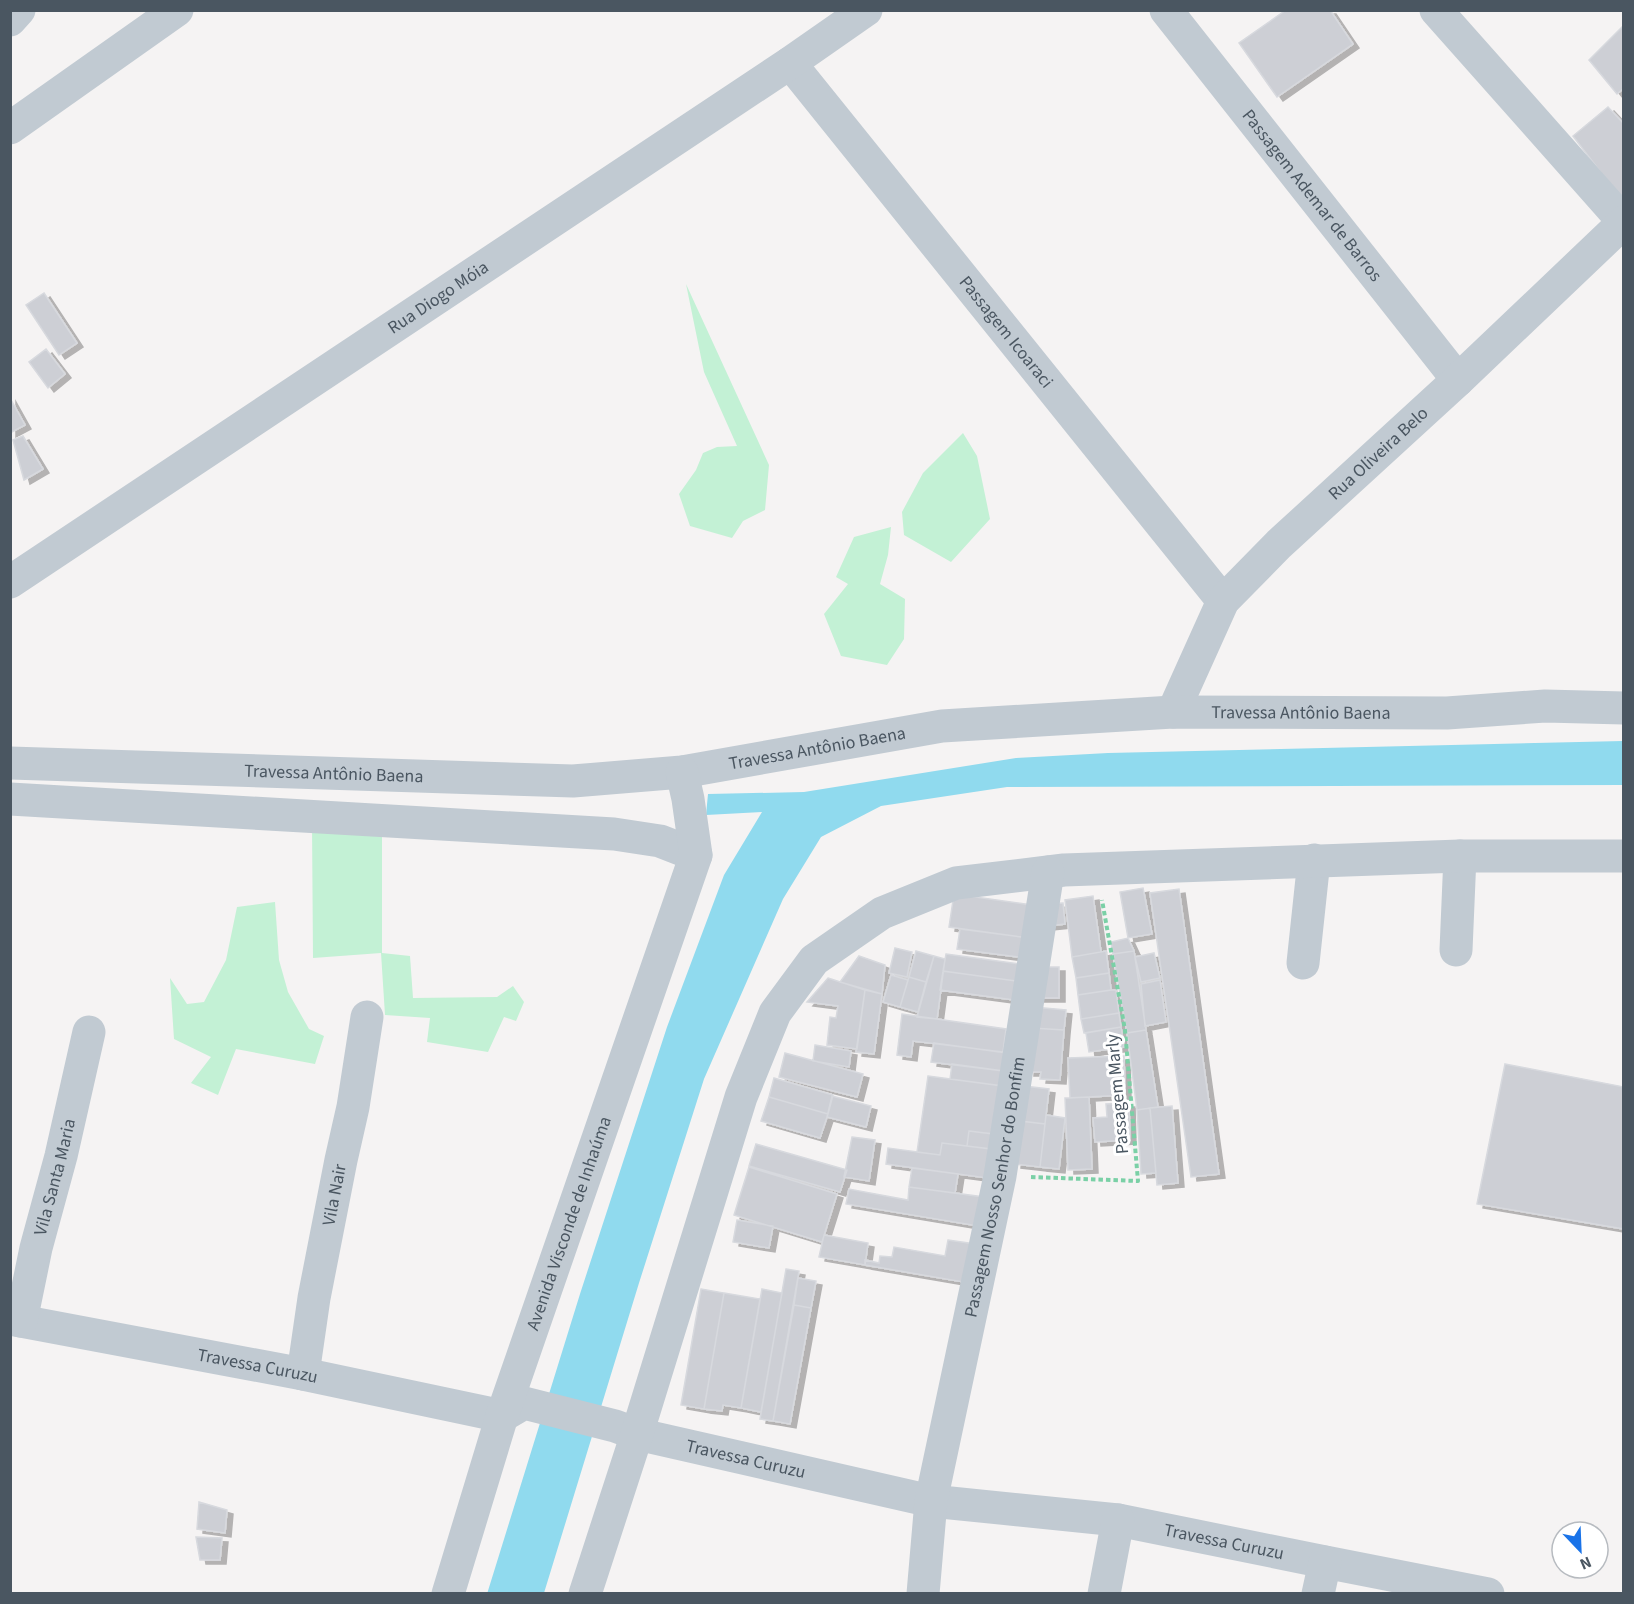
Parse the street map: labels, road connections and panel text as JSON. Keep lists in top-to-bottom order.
{
  "streets": {
    "street": [
      "Passagem Ademar de Barros",
      "Rua Diogo Móia",
      "Passagem Icoaraci",
      "Rua Oliveira Belo",
      "Travessa Antônio Baena",
      "Vila Santa Maria",
      "Passagem Nosso Senhor do Bonfim",
      "Vila Nair",
      "Avenida Visconde de Inhaúma",
      "Travessa Curuzu"
    ],
    "path": ["Passagem Marly"]
  },
  "crossings": [
    ["Passagem Ademar de Barros", "Rua Oliveira Belo"],
    ["Rua Diogo Móia", "Passagem Icoaraci"],
    ["Passagem Icoaraci", "Rua Oliveira Belo"],
    ["Rua Oliveira Belo", "Travessa Antônio Baena"],
    ["Passagem Marly", "Passagem Nosso Senhor do Bonfim"],
    ["Vila Santa Maria", "Travessa Curuzu"],
    ["Passagem Nosso Senhor do Bonfim", "Travessa Curuzu"],
    ["Vila Nair", "Travessa Curuzu"],
    ["Avenida Visconde de Inhaúma", "Travessa Curuzu"]
  ],
  "north": "bottom right"
}
